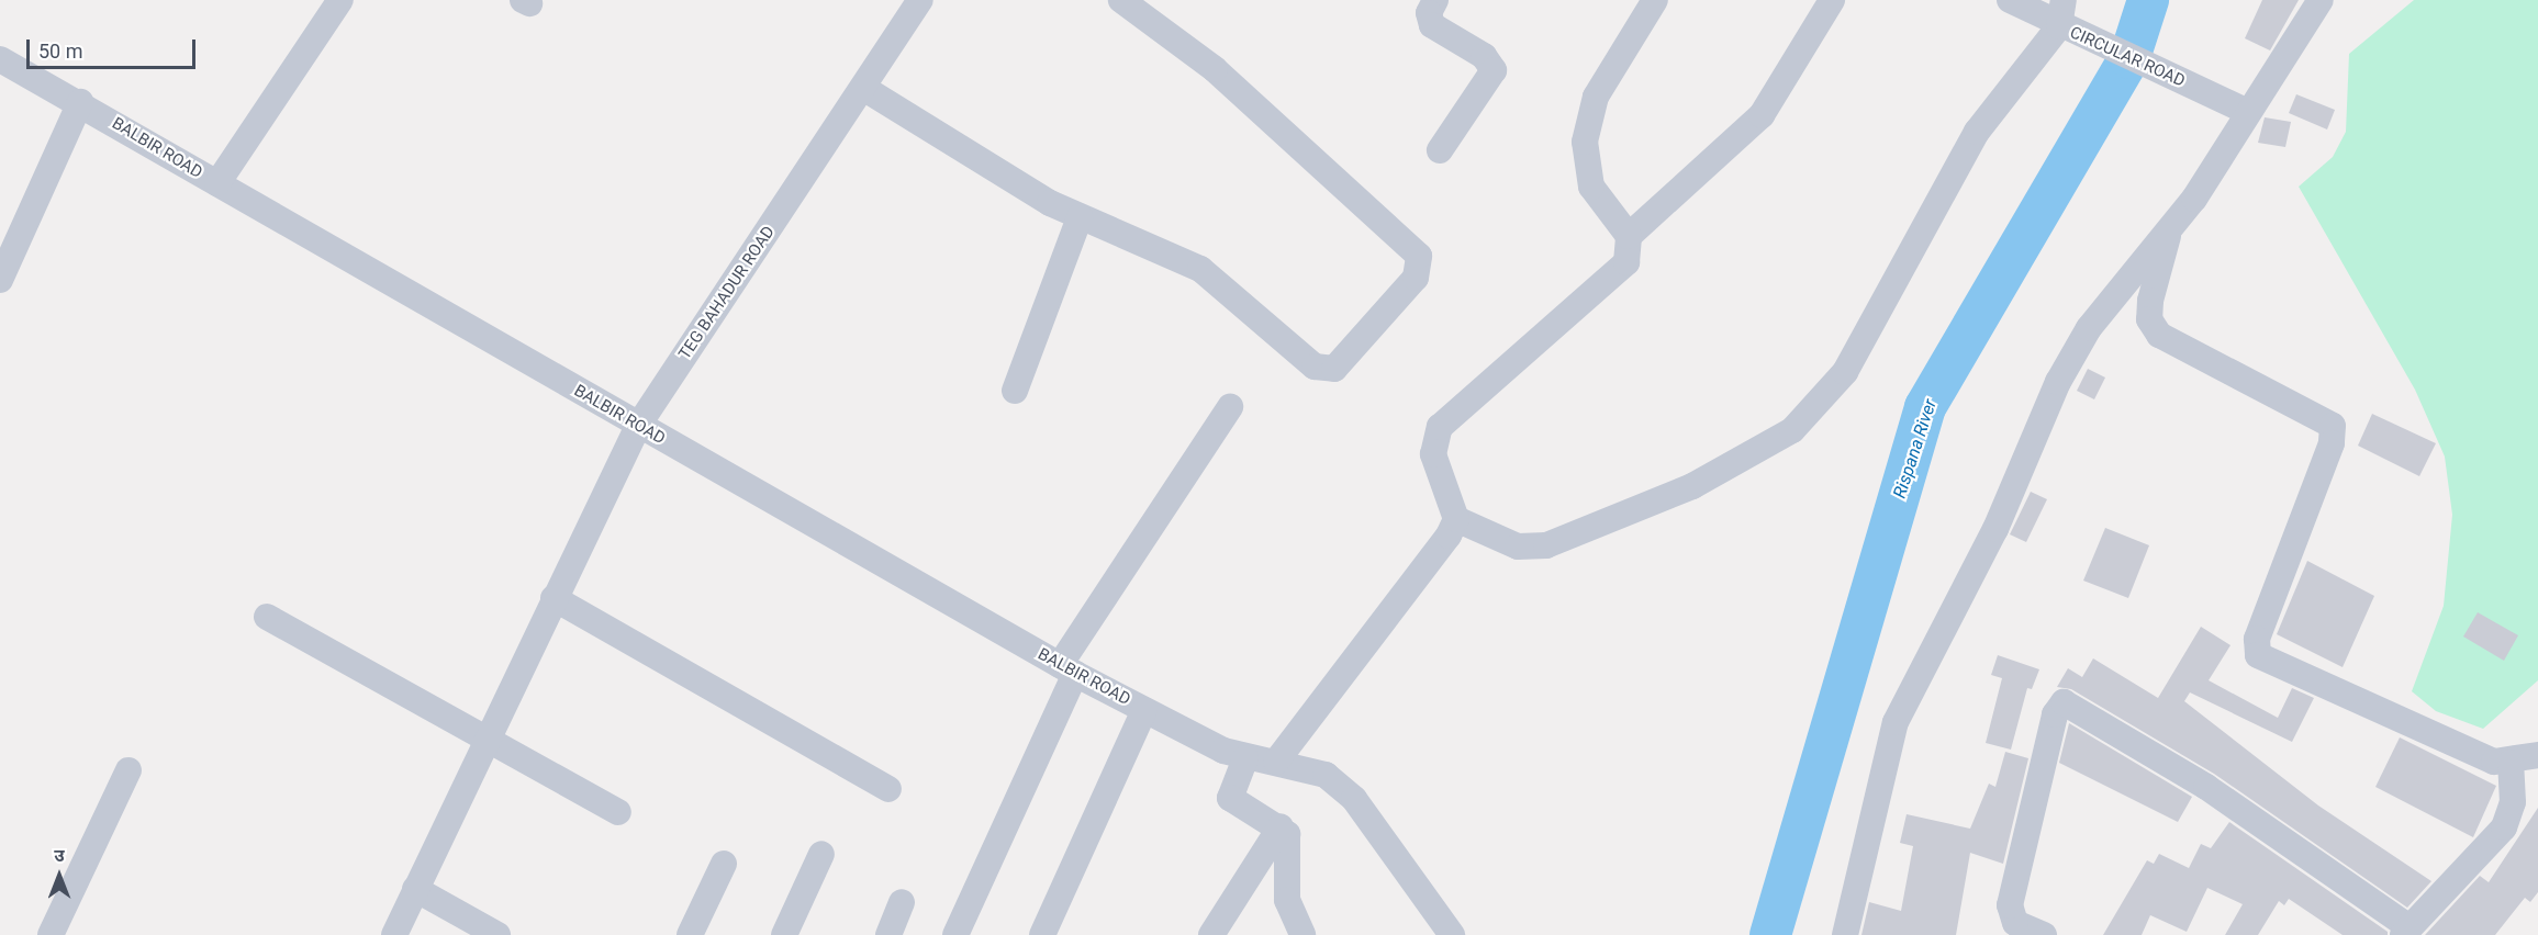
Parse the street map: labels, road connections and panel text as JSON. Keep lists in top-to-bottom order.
{
  "streets": {
    "street": ["CIRCULAR ROAD", "BALBIR ROAD", "TEG BAHADUR ROAD"]
  },
  "crossings": [
    ["BALBIR ROAD", "TEG BAHADUR ROAD"]
  ],
  "water": ["Rispana River"],
  "scale_bar": "50 m",
  "north": "top"
}
